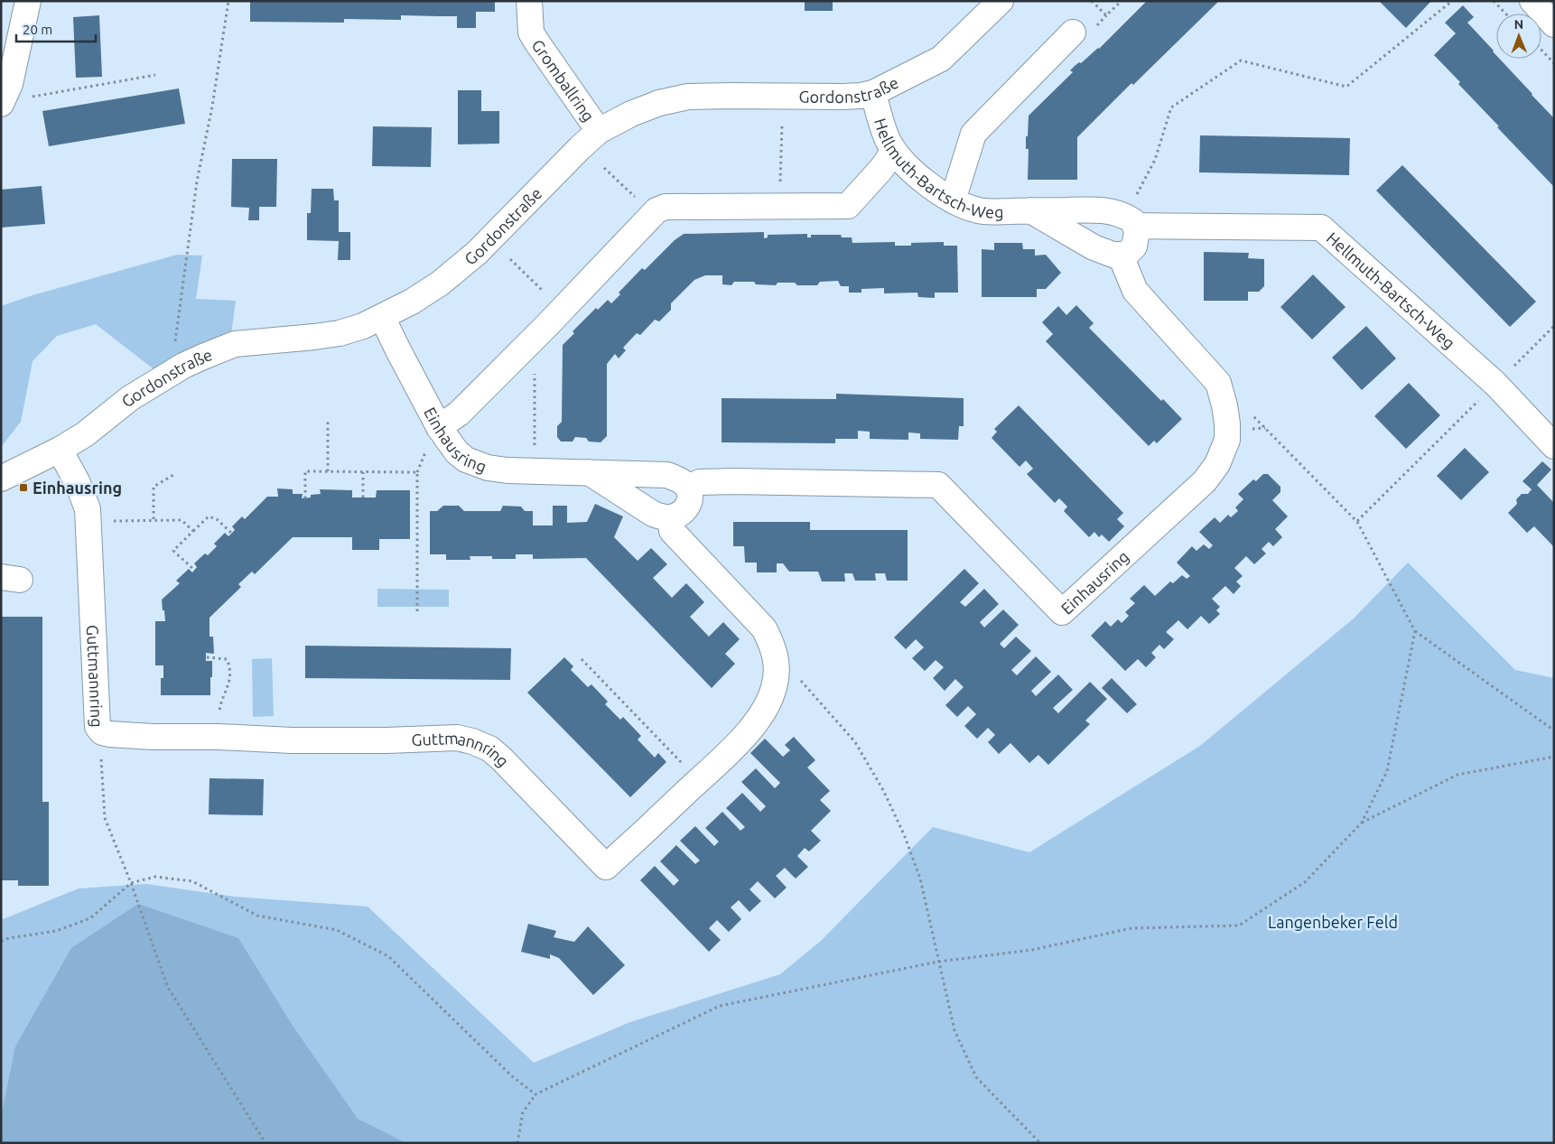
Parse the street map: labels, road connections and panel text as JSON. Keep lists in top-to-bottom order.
{
  "streets": {
    "street": [
      "Gromballring",
      "Gordonstraße",
      "Hellmuth-Bartsch-Weg",
      "Einhausring",
      "Guttmannring"
    ]
  },
  "crossings": [
    ["Gromballring", "Gordonstraße"],
    ["Gordonstraße", "Hellmuth-Bartsch-Weg"],
    ["Gordonstraße", "Einhausring"],
    ["Gordonstraße", "Guttmannring"],
    ["Hellmuth-Bartsch-Weg", "Einhausring"]
  ],
  "parks": ["Langenbeker Feld"],
  "places": {
    "transit": ["Einhausring"]
  },
  "scale_bar": "20 m",
  "north": "top"
}
